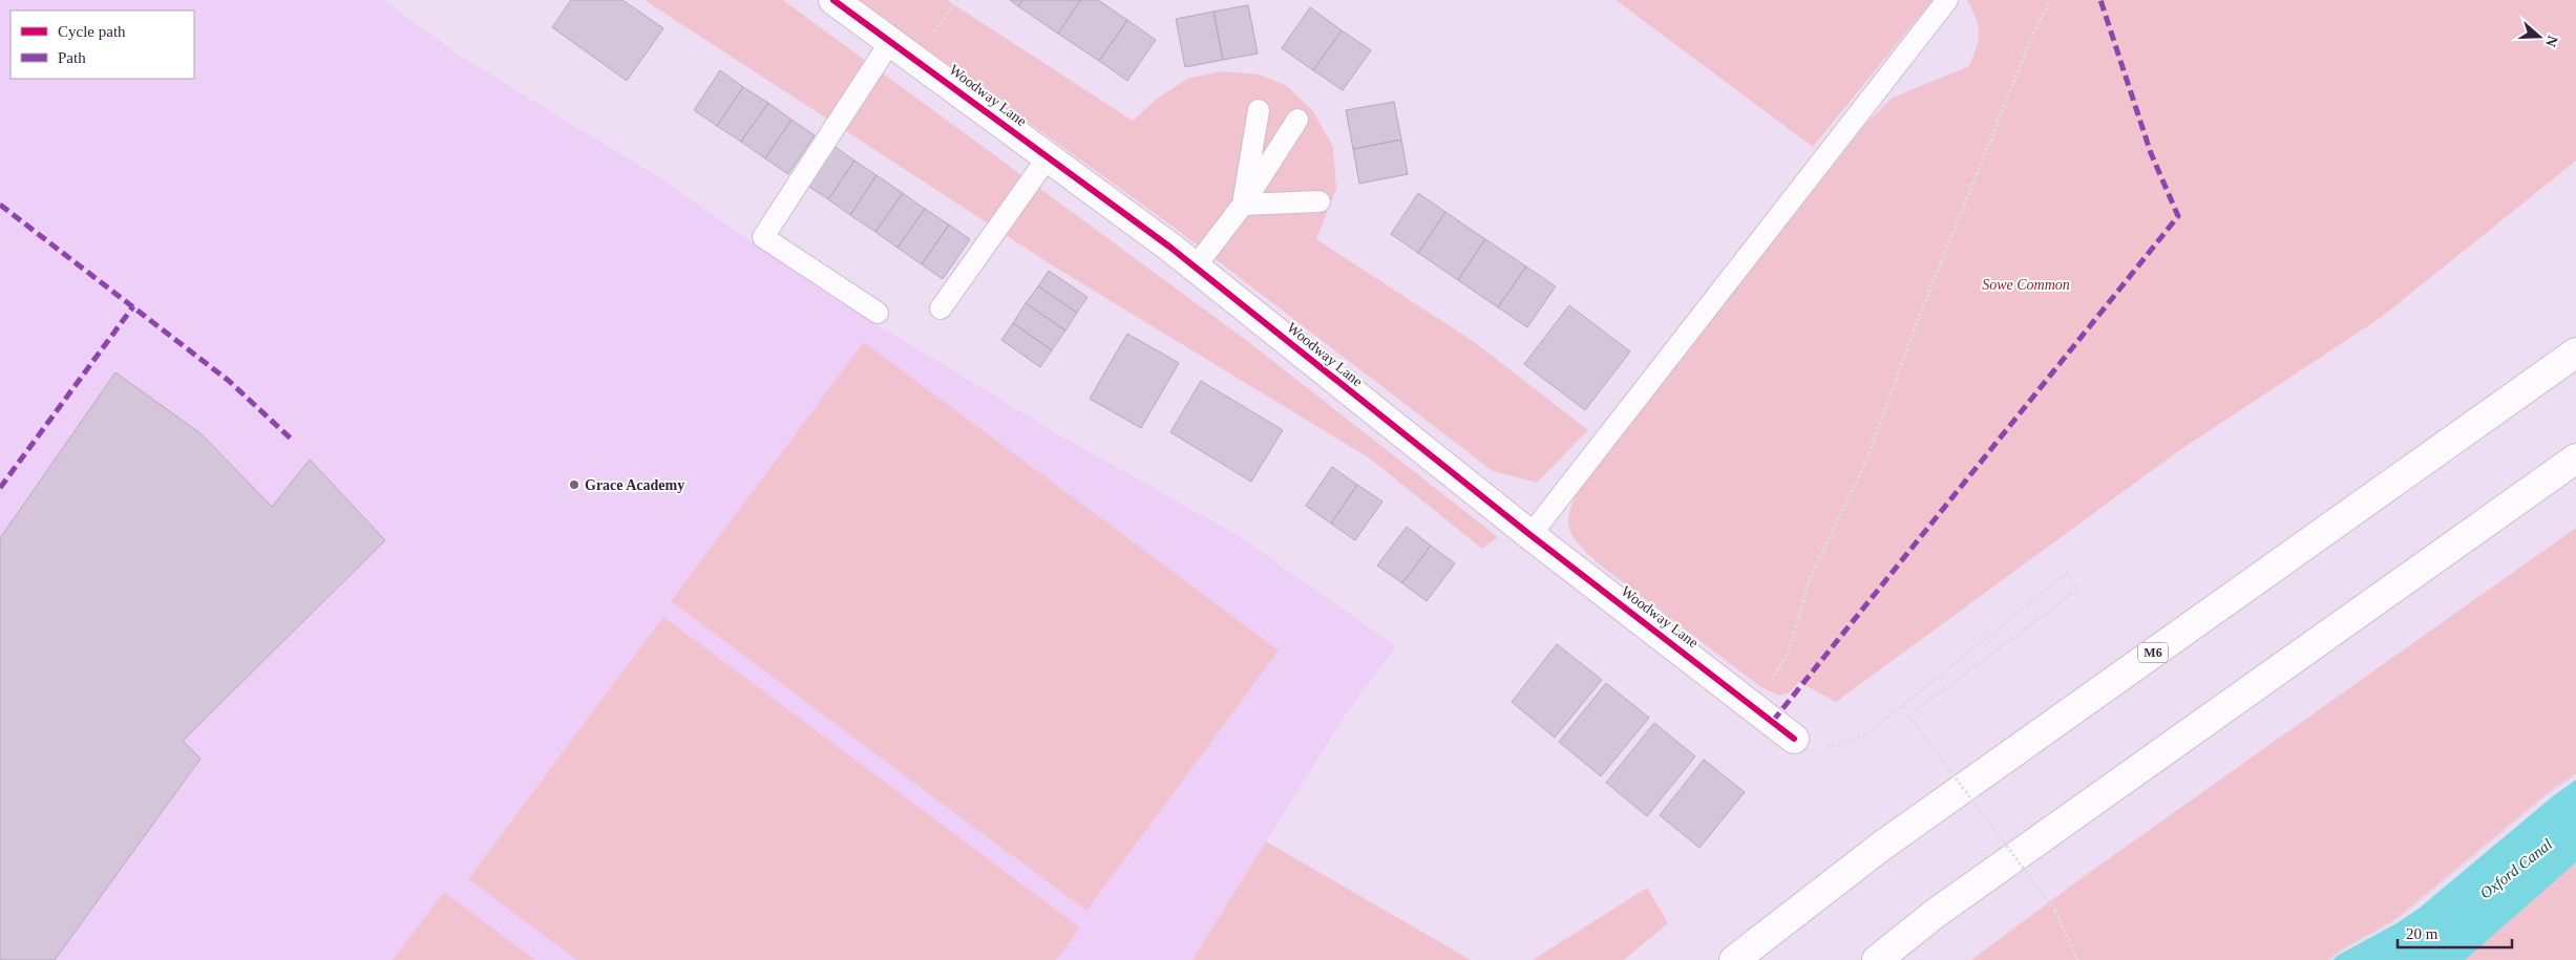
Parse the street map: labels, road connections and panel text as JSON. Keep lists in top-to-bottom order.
{
  "streets": {
    "main road": ["Woodway Lane", "M6"]
  },
  "water": ["Oxford Canal"],
  "parks": ["Sowe Common"],
  "places": ["Grace Academy"],
  "legend": ["Cycle path", "Path"],
  "scale_bar": "20 m",
  "north": "right"
}
